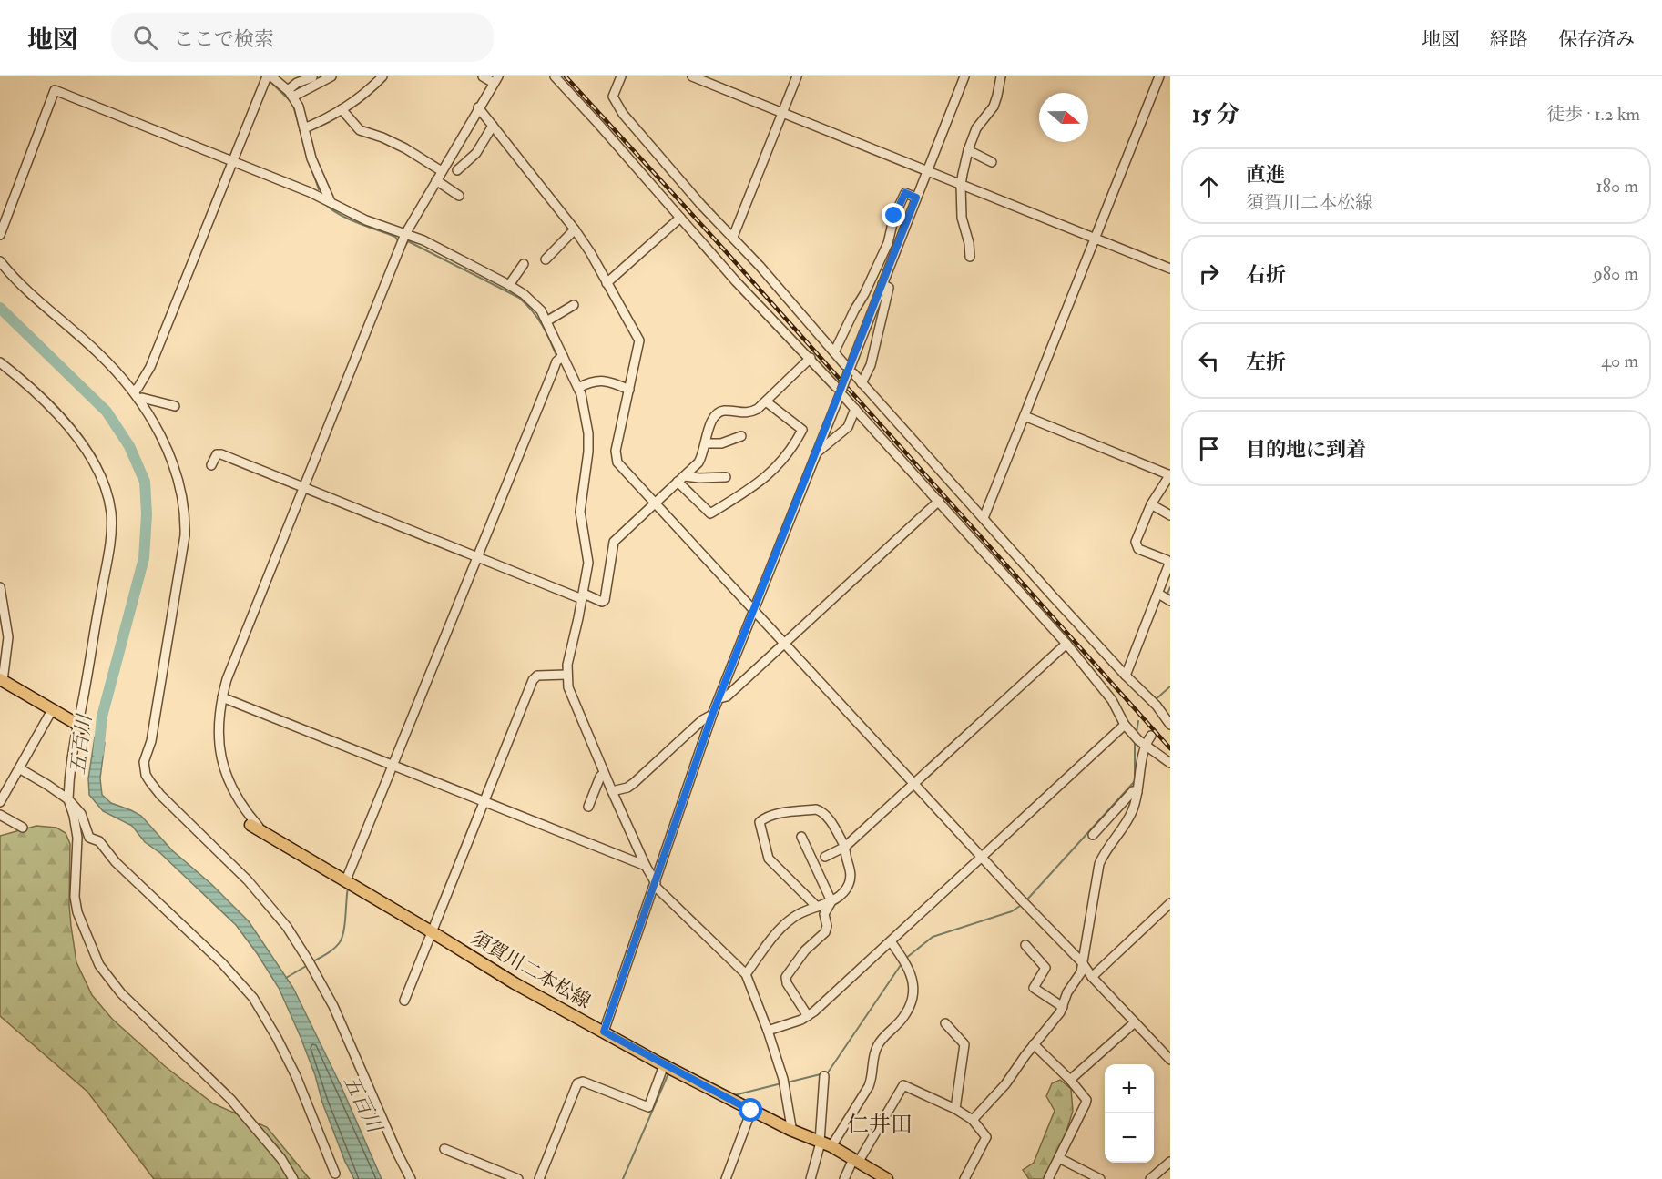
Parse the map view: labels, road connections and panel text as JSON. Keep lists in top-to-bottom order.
{
  "streets": {
    "main road": ["須賀川二本松線"]
  },
  "districts": ["仁井田"],
  "water": ["五百川"],
  "north": "right",
  "page": {
    "header": "地図",
    "search": "ここで検索",
    "nav": ["地図", "経路", "保存済み"],
    "heading": ["15 分", "徒歩 · 1.2 km"],
    "list": [
      ["直進", "須賀川二本松線", "180 m"],
      ["右折", "980 m"],
      ["左折", "40 m"],
      "目的地に到着"
    ],
    "map_buttons": ["+", "−"]
  }
}
